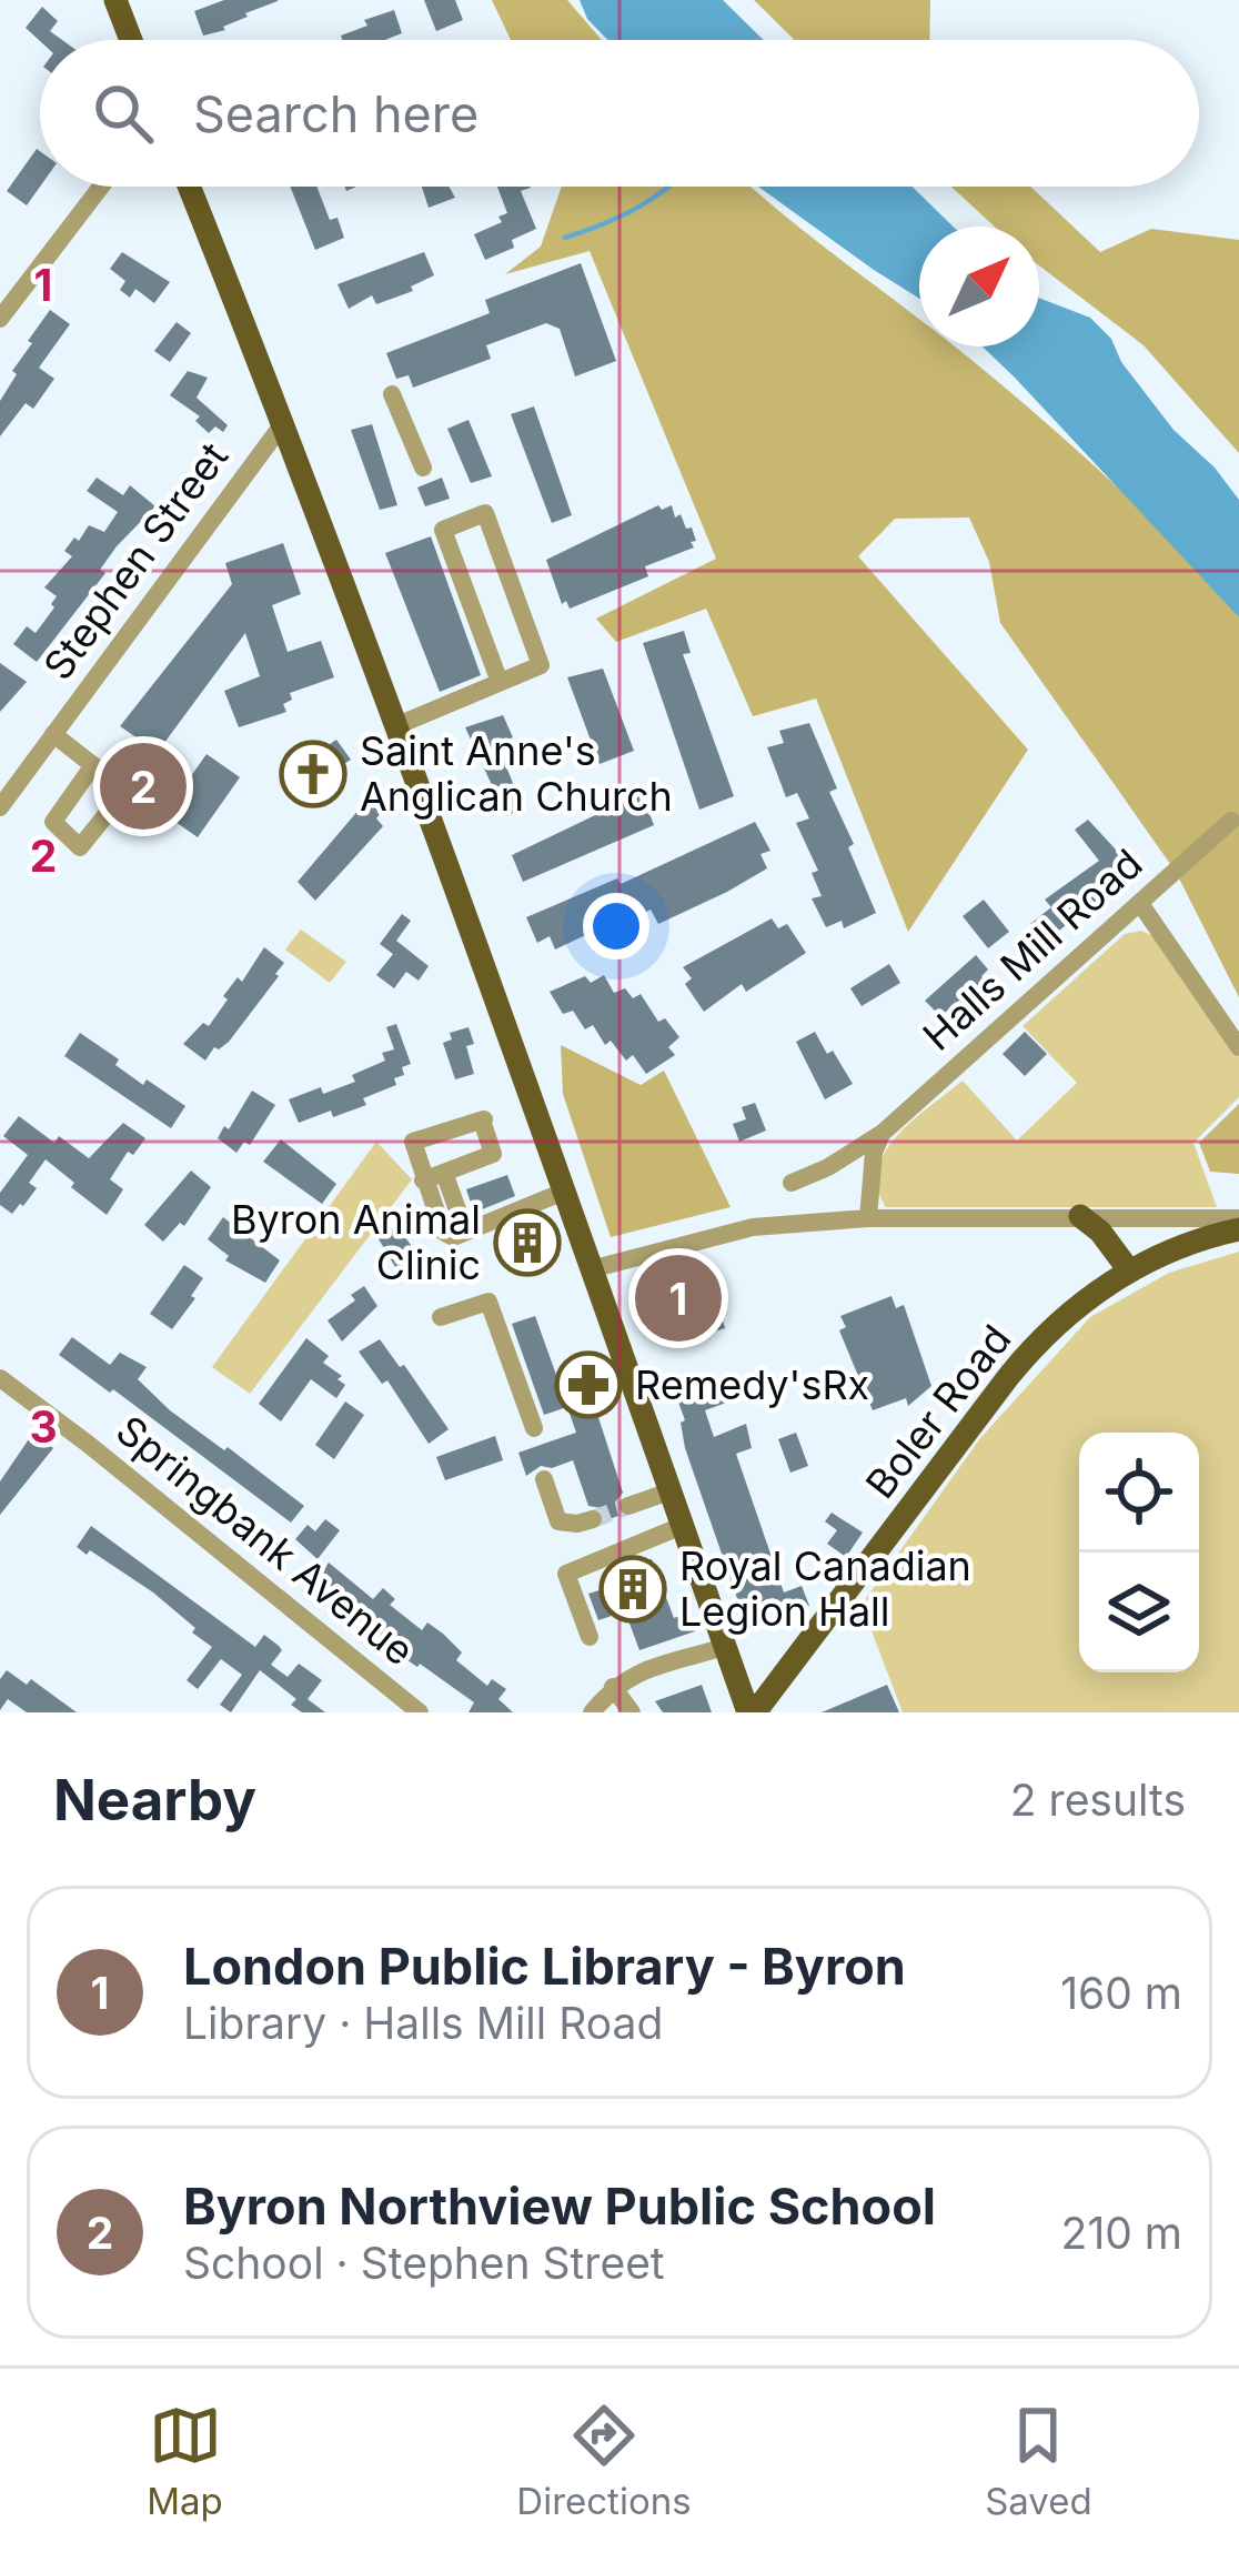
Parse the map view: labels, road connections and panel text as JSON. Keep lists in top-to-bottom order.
{
  "streets": {
    "main road": ["Boler Road"],
    "street": ["Stephen Street", "Halls Mill Road", "Springbank Avenue"]
  },
  "places": {
    "church": ["Saint Anne's Anglican Church"],
    "building": ["Byron Animal Clinic", "Royal Canadian Legion Hall"],
    "pharmacy": ["Remedy'sRx"]
  },
  "north": "top right",
  "page": {
    "search": "Search here",
    "pins": ["2", "1"],
    "heading": ["Nearby", "2 results"],
    "list": [
      {
        "mark": "1",
        "name": "London Public Library - Byron",
        "note": "Library · Halls Mill Road",
        "value": "160 m"
      },
      {
        "mark": "2",
        "name": "Byron Northview Public School",
        "note": "School · Stephen Street",
        "value": "210 m"
      }
    ],
    "nav": ["Map", "Directions", "Saved"]
  },
  "grid": {
    "rows": ["1", "2", "3"]
  }
}
